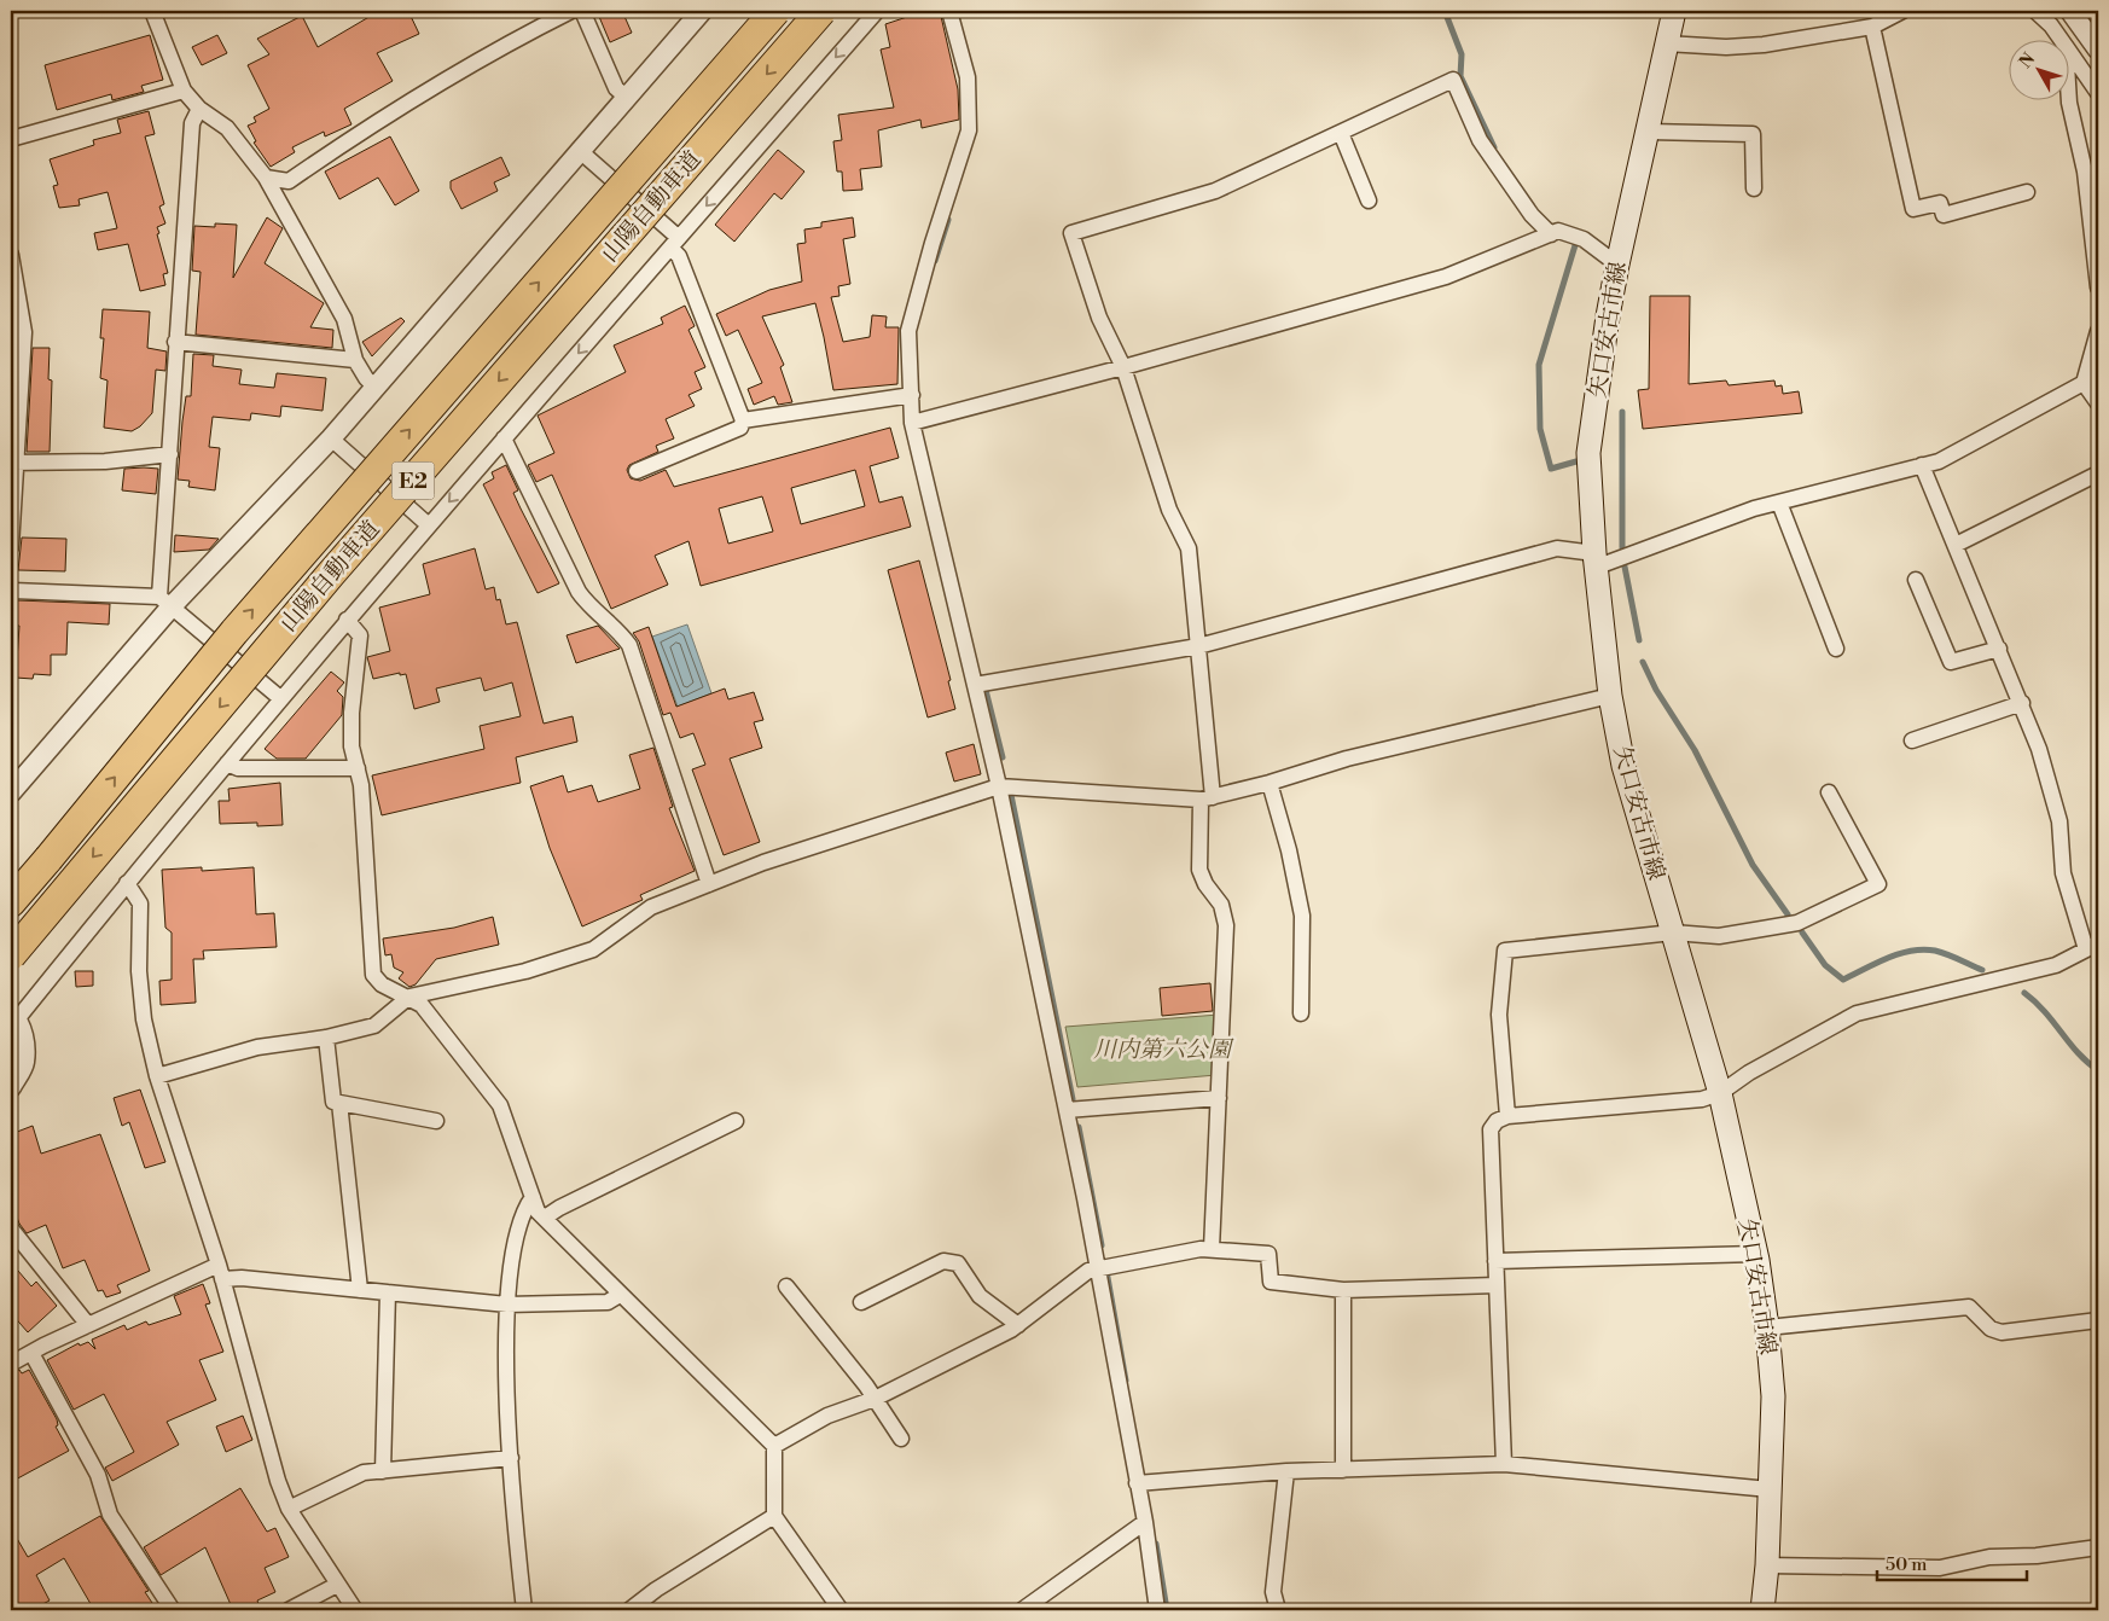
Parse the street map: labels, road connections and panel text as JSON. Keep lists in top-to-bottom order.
{
  "streets": {
    "highway": ["山陽自動車道", "E2"],
    "main road": ["矢口安古市線"]
  },
  "parks": ["川内第六公園"],
  "scale_bar": "50 m",
  "north": "top left"
}
